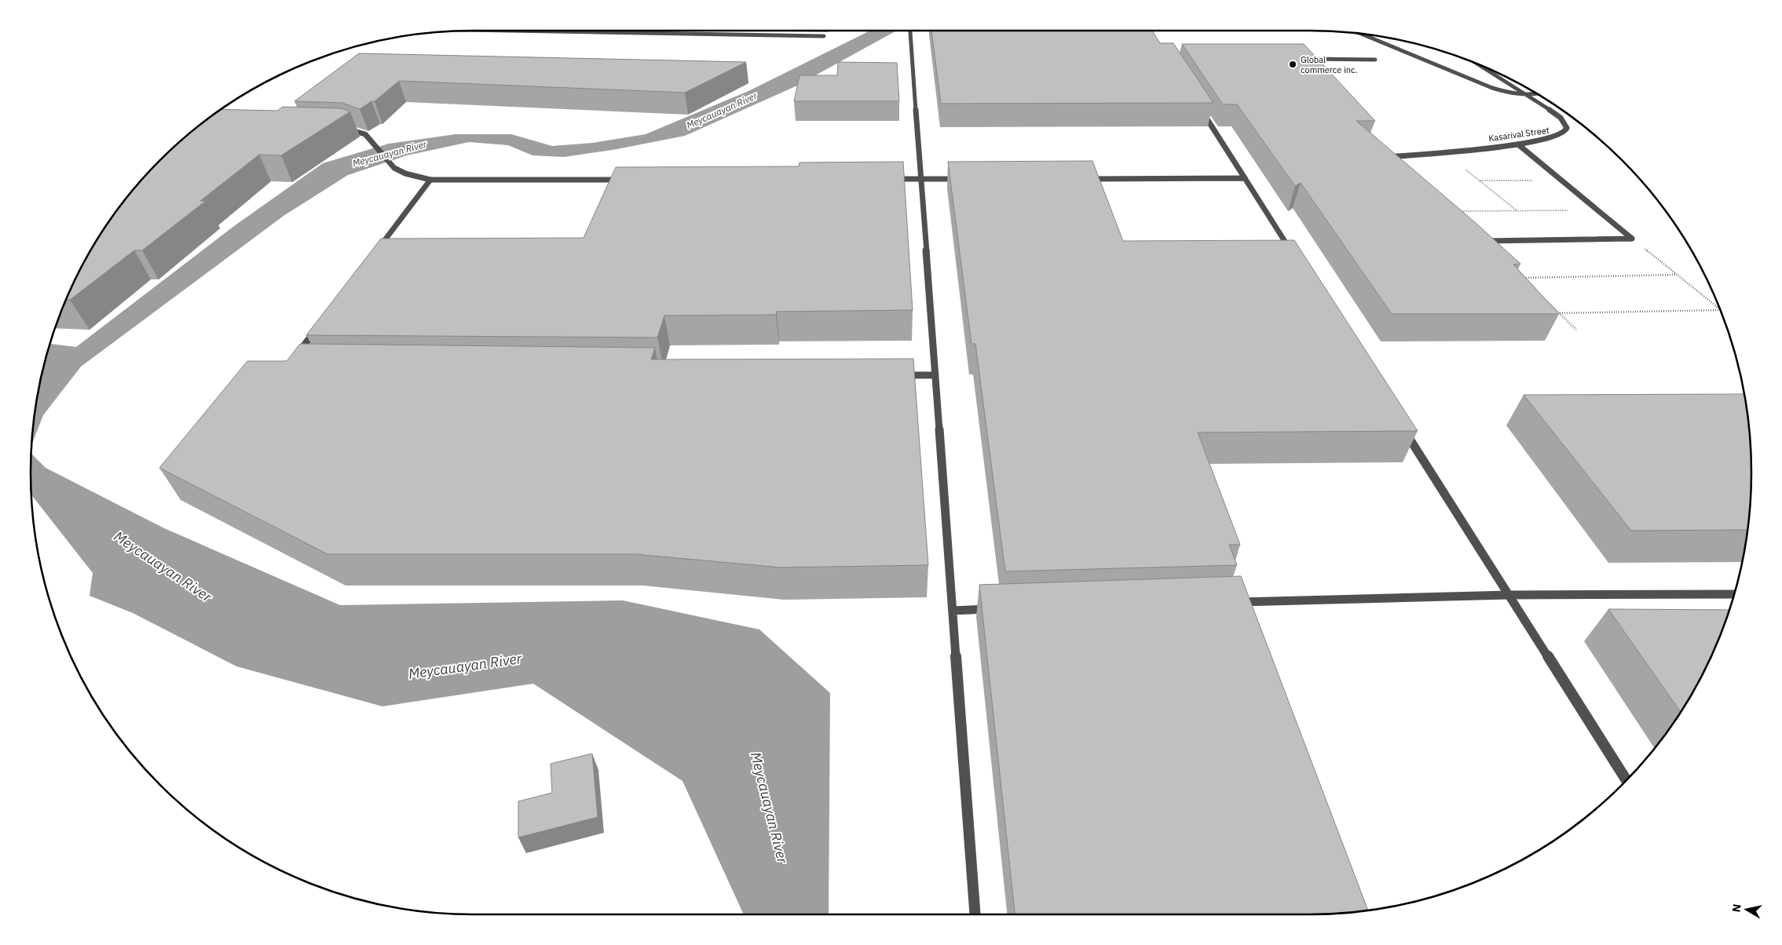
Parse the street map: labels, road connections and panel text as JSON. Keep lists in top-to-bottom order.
{
  "streets": {
    "street": ["Kasarival Street"]
  },
  "water": ["Meycauayan River"],
  "places": ["Global commerce inc."],
  "north": "left"
}
